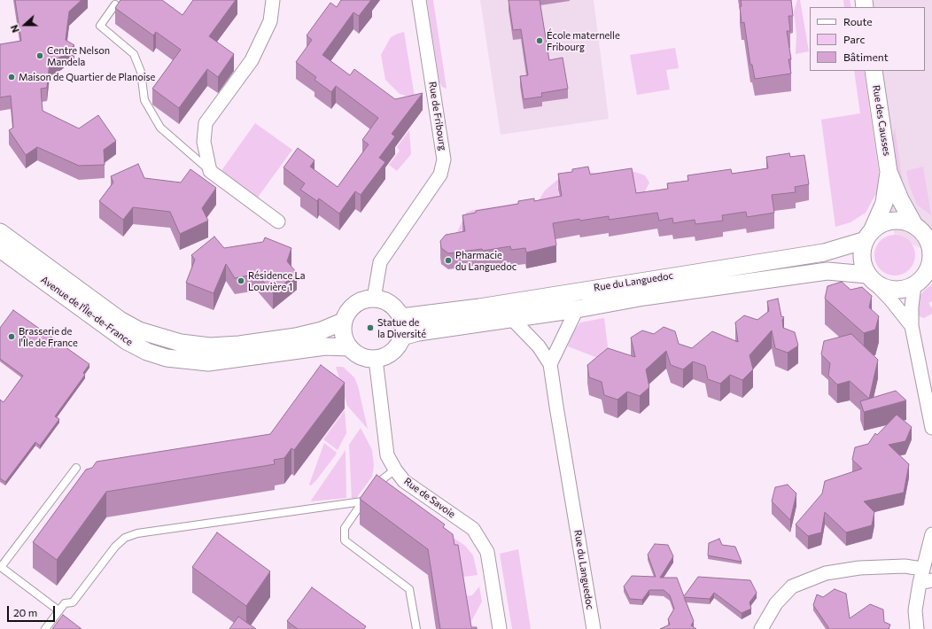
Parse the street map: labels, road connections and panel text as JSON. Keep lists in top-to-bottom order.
{
  "streets": {
    "street": [
      "Rue de Fribourg",
      "Rue des Causses",
      "Rue du Languedoc",
      "Avenue de l'Île-de-France",
      "Rue de Savoie"
    ]
  },
  "crossings": [
    ["Rue de Fribourg", "Rue du Languedoc"],
    ["Rue de Fribourg", "Avenue de l'Île-de-France"],
    ["Rue de Fribourg", "Rue de Savoie"],
    ["Rue des Causses", "Rue du Languedoc"],
    ["Rue du Languedoc", "Avenue de l'Île-de-France"],
    ["Rue du Languedoc", "Rue de Savoie"],
    ["Avenue de l'Île-de-France", "Rue de Savoie"]
  ],
  "places": [
    "École maternelle Fribourg",
    "Centre Nelson Mandela",
    "Maison de Quartier de Planoise",
    "Pharmacie du Languedoc",
    "Résidence La Louvière 1",
    "Statue de la Diversité",
    "Brasserie de l'Île de France"
  ],
  "legend": ["Route", "Parc", "Bâtiment"],
  "scale_bar": "20 m",
  "north": "left"
}
